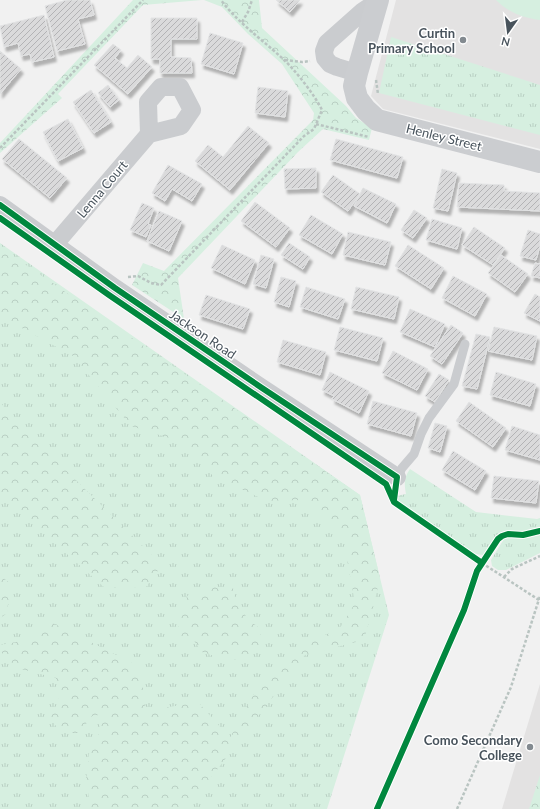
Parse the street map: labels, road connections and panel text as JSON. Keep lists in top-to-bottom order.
{
  "streets": {
    "street": ["Henley Street", "Lenna Court", "Jackson Road"]
  },
  "crossings": [
    ["Lenna Court", "Jackson Road"]
  ],
  "places": ["Curtin Primary School", "Como Secondary College"],
  "north": "bottom"
}
